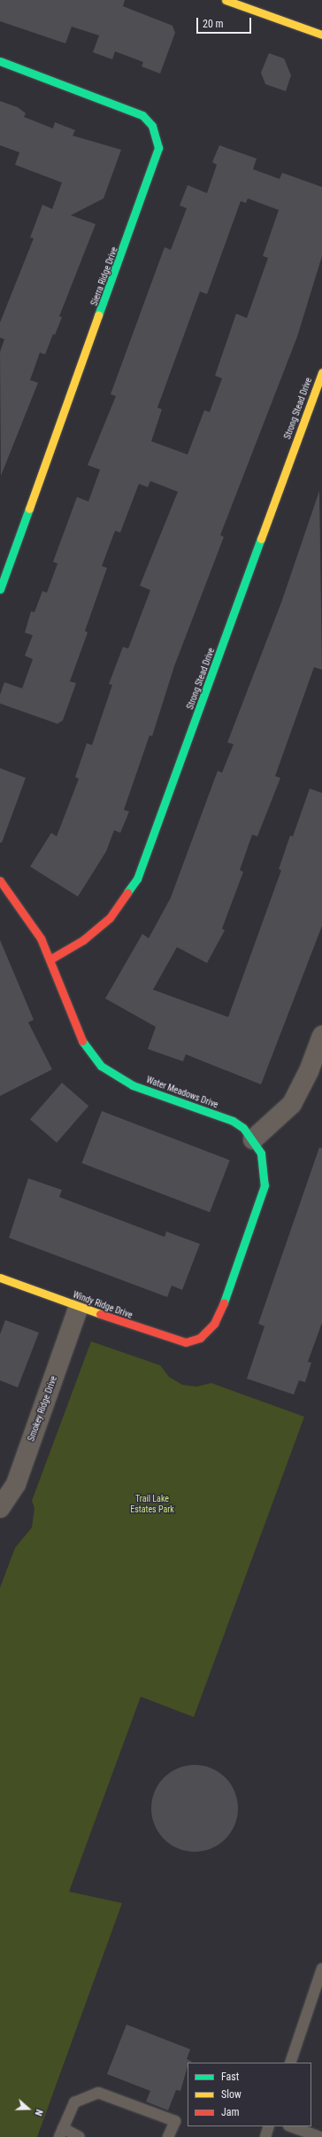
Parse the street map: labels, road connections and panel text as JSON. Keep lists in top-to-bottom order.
{
  "streets": {
    "street": [
      "Sierra Ridge Drive",
      "Strong Stead Drive",
      "Water Meadows Drive",
      "Windy Ridge Drive",
      "Smokey Ridge Drive"
    ]
  },
  "crossings": [
    ["Strong Stead Drive", "Water Meadows Drive"],
    ["Water Meadows Drive", "Windy Ridge Drive"],
    ["Windy Ridge Drive", "Smokey Ridge Drive"]
  ],
  "parks": ["Trail Lake Estates Park"],
  "legend": ["Fast", "Slow", "Jam"],
  "scale_bar": "20 m",
  "north": "right"
}
